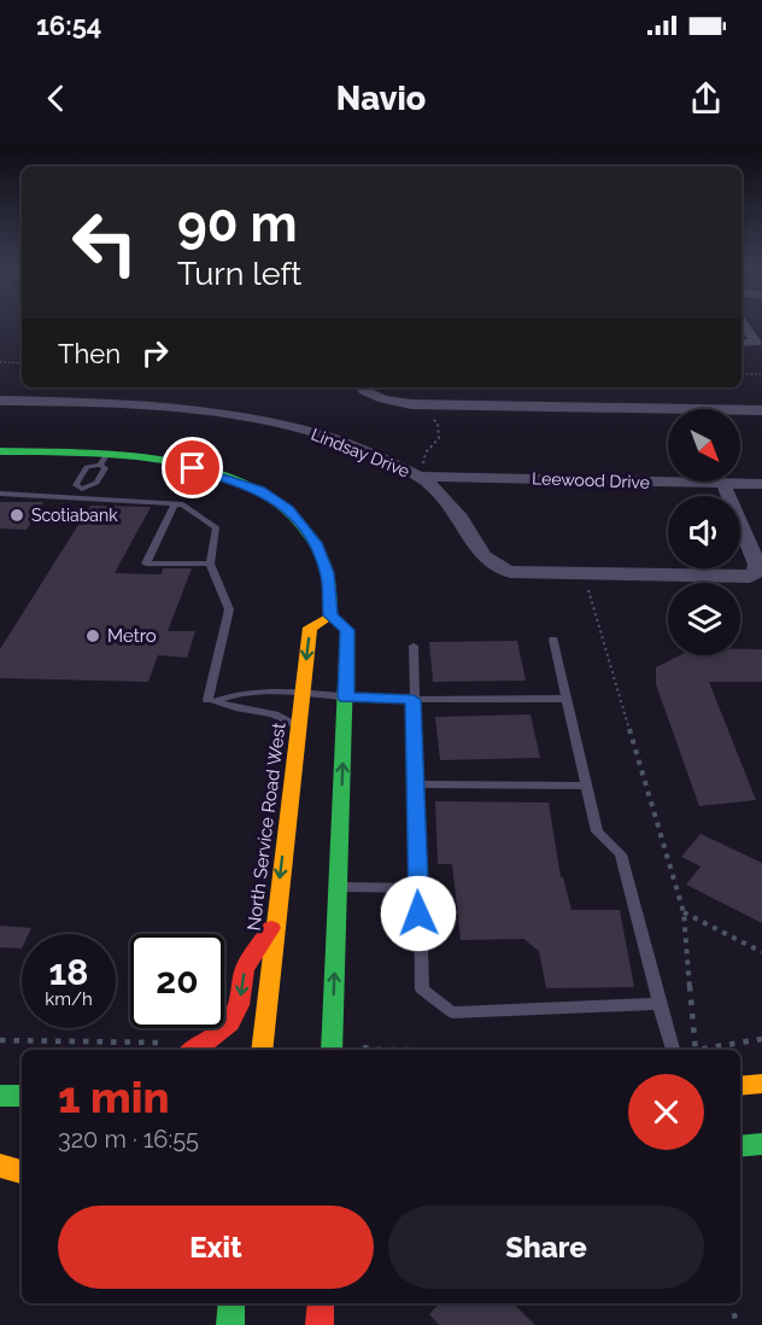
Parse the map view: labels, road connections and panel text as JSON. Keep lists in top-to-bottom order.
{
  "streets": {
    "street": ["Lindsay Drive", "Leewood Drive", "North Service Road West"]
  },
  "crossings": [
    ["Lindsay Drive", "Leewood Drive"]
  ],
  "places": ["Scotiabank", "Metro"],
  "north": "bottom right",
  "page": {
    "status": "16:54",
    "header": "Navio",
    "turn": ["90 m", "Turn left"],
    "then": "Then",
    "speed": "18 km/h",
    "limit": "20",
    "heading": ["1 min", "320 m · 16:55"],
    "buttons": ["Exit", "Share"]
  }
}
